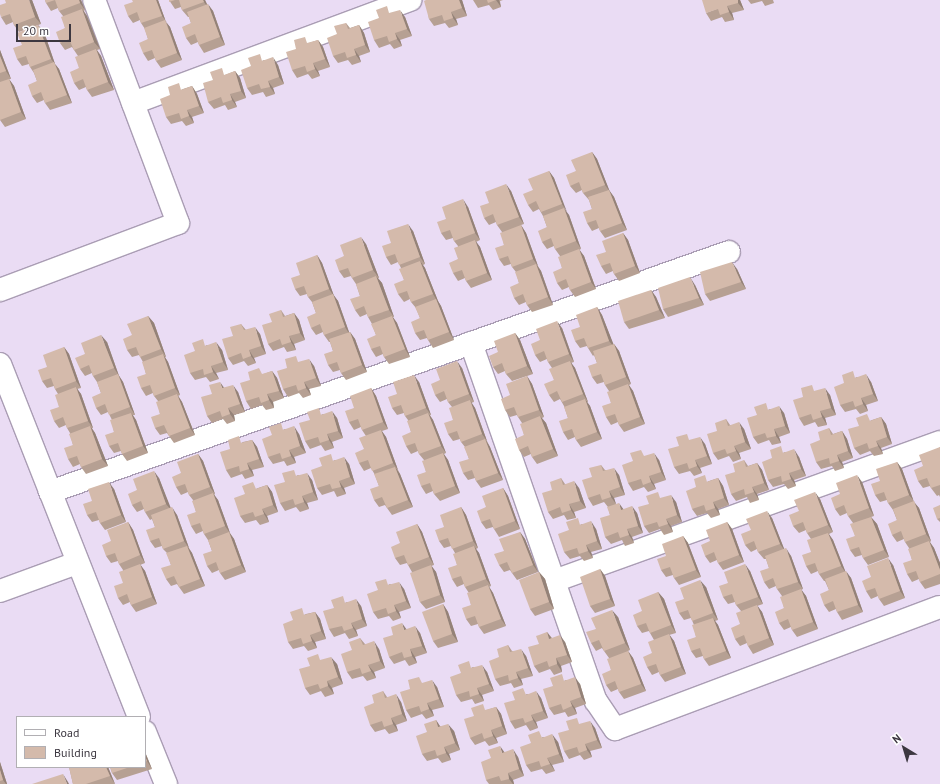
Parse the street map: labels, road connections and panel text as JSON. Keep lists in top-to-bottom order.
{
  "legend": ["Road", "Building"],
  "scale_bar": "20 m",
  "north": "top left"
}
